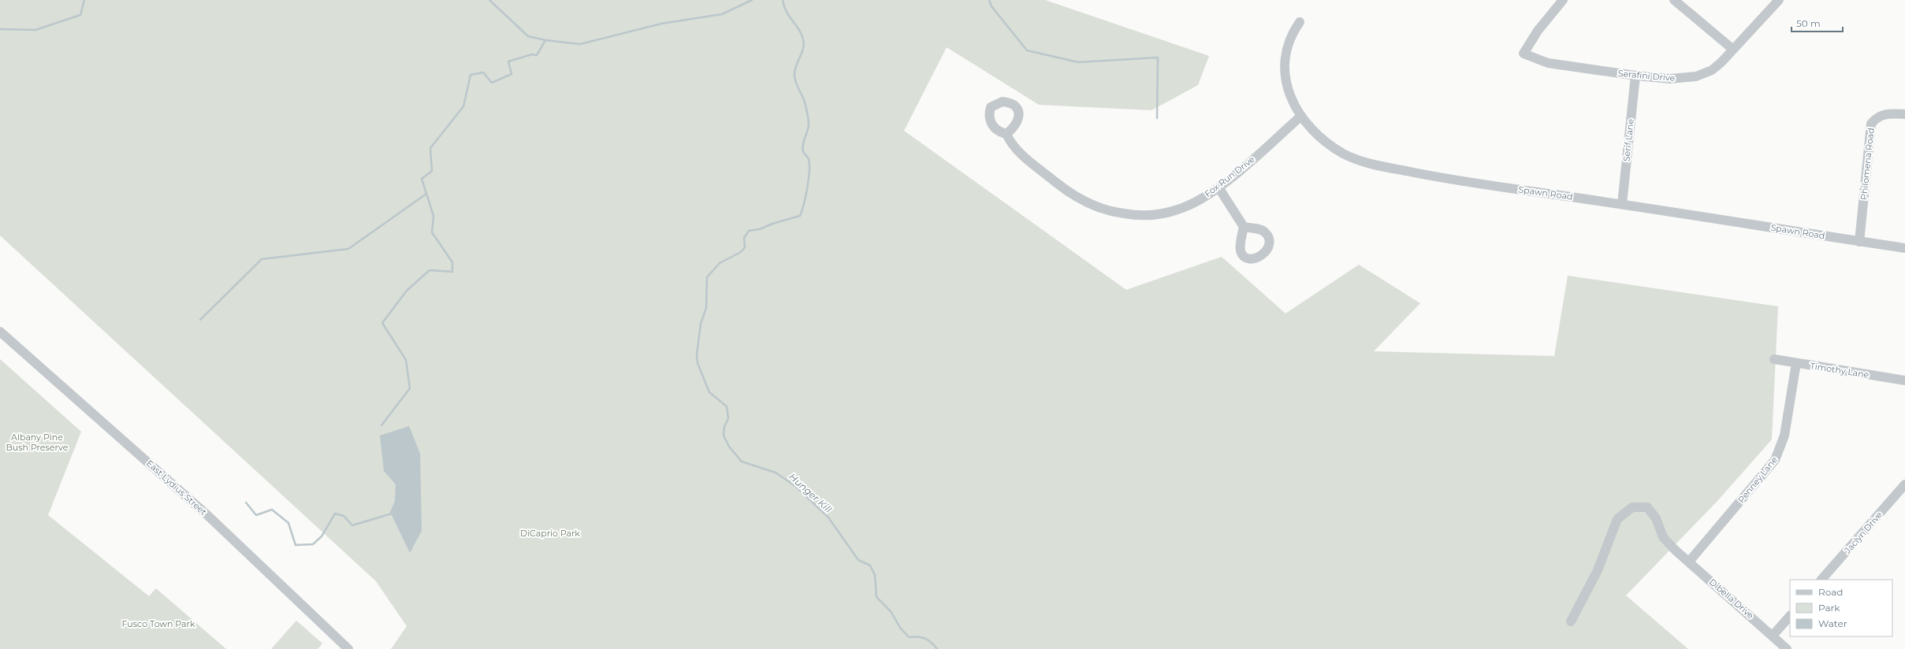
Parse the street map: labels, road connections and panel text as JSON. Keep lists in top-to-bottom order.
{
  "streets": {
    "street": [
      "Serafini Drive",
      "Serif Lane",
      "Philomena Road",
      "Fox Run Drive",
      "Spawn Road",
      "Timothy Lane",
      "Penney Lane",
      "East Lydius Street",
      "Jaclyn Drive",
      "Dibella Drive"
    ]
  },
  "crossings": [
    ["Serafini Drive", "Serif Lane"],
    ["Serif Lane", "Spawn Road"],
    ["Philomena Road", "Spawn Road"],
    ["Fox Run Drive", "Spawn Road"],
    ["Timothy Lane", "Penney Lane"],
    ["Penney Lane", "Dibella Drive"]
  ],
  "water": ["Hunger Kill"],
  "parks": ["Albany Pine Bush Preserve", "DiCaprio Park", "Fusco Town Park"],
  "legend": ["Road", "Park", "Water"],
  "scale_bar": "50 m"
}
